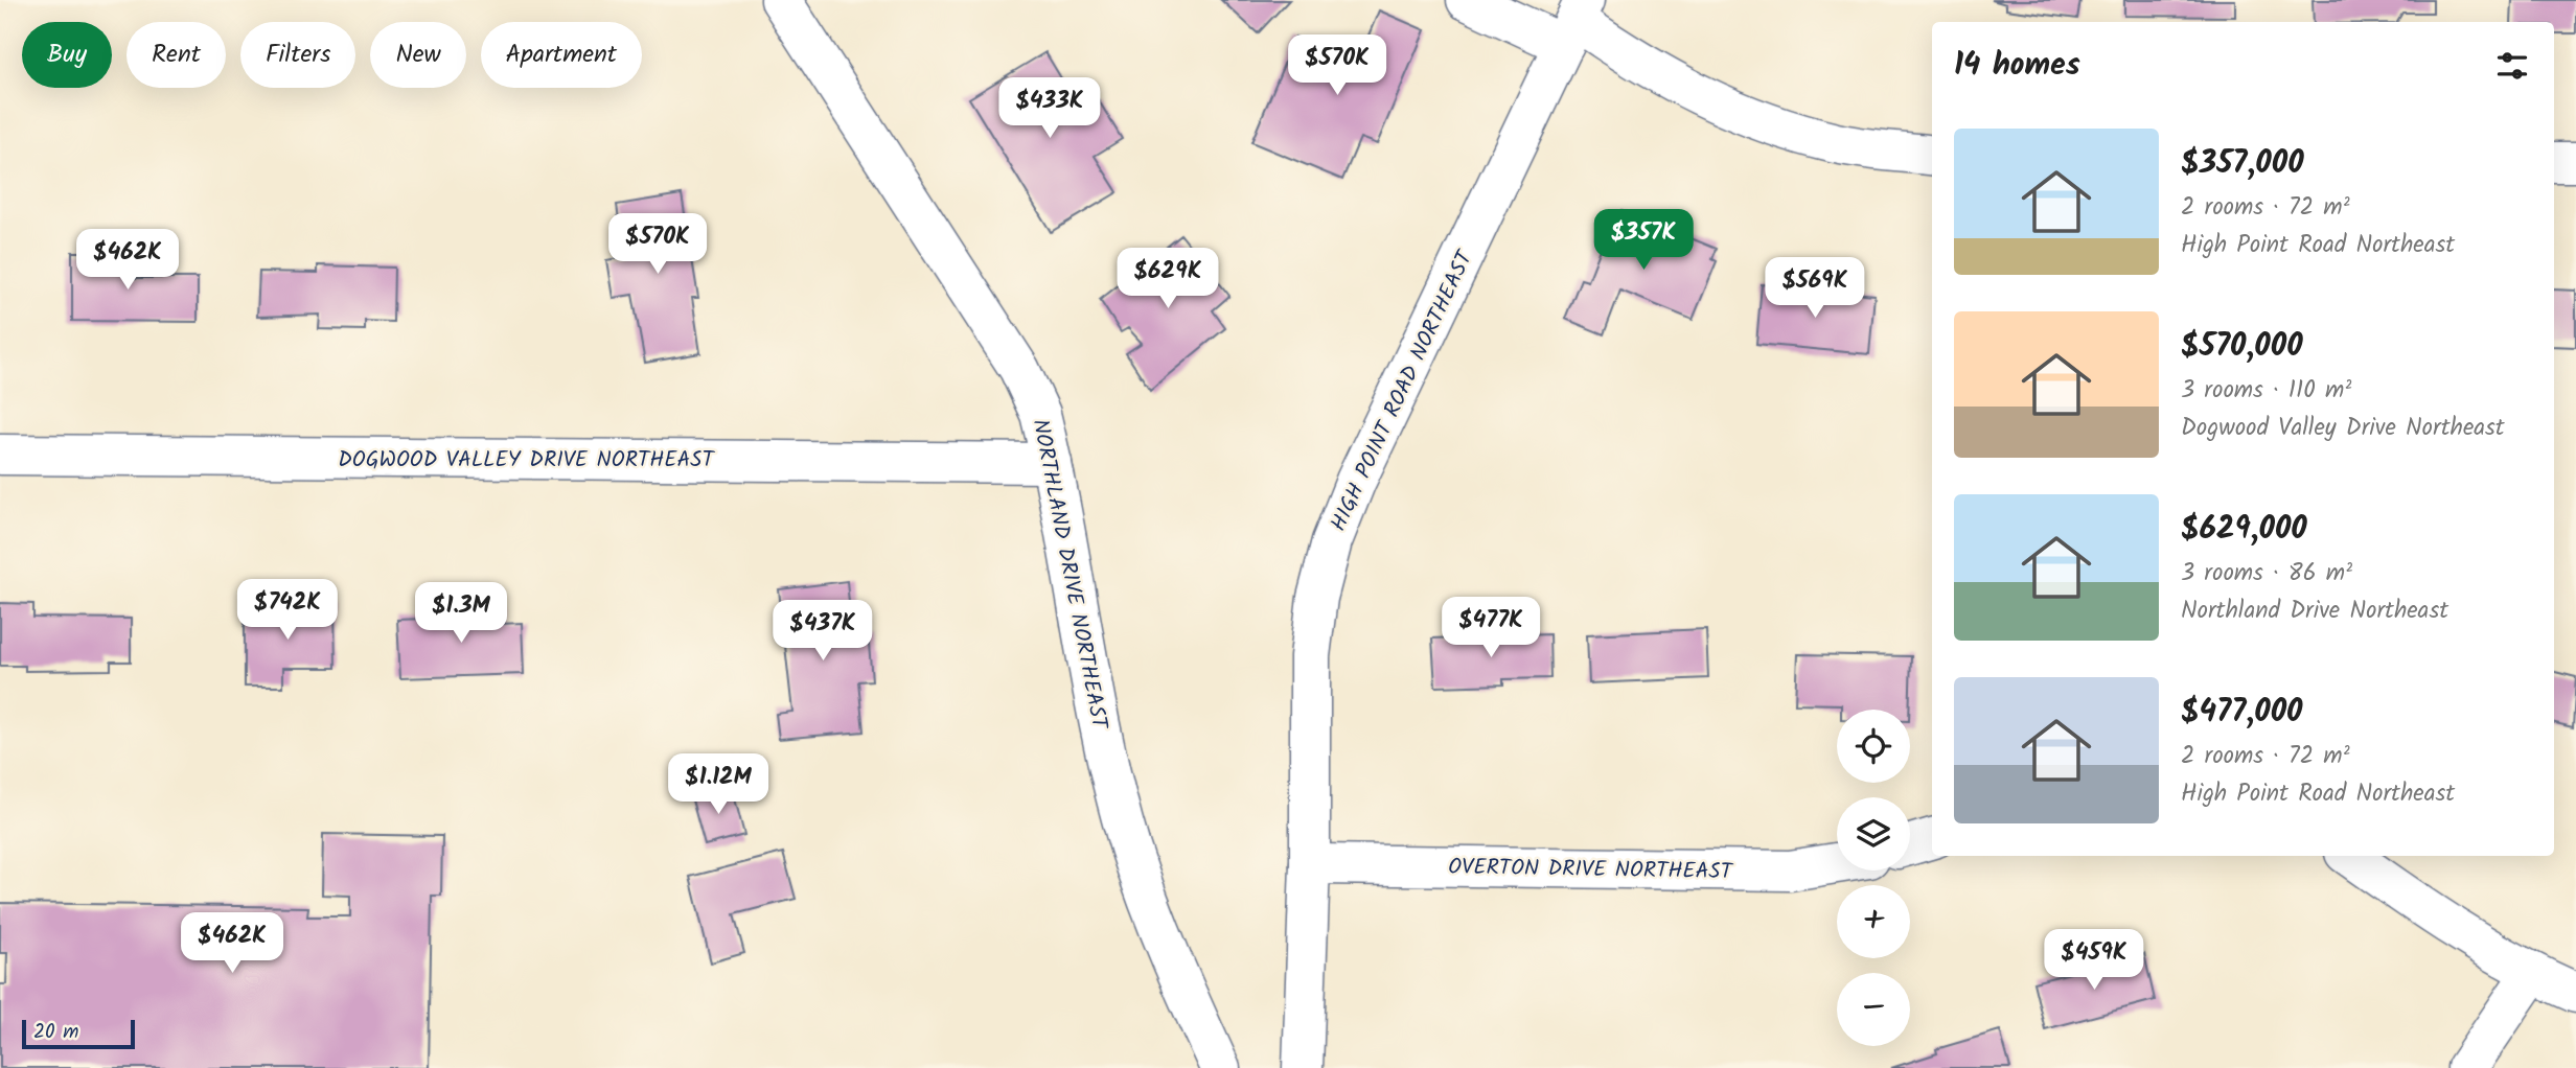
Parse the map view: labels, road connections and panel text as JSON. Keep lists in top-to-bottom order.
{
  "streets": {
    "street": [
      "HIGH POINT ROAD NORTHEAST",
      "DOGWOOD VALLEY DRIVE NORTHEAST",
      "NORTHLAND DRIVE NORTHEAST",
      "OVERTON DRIVE NORTHEAST"
    ]
  },
  "crossings": [
    ["HIGH POINT ROAD NORTHEAST", "OVERTON DRIVE NORTHEAST"],
    ["DOGWOOD VALLEY DRIVE NORTHEAST", "NORTHLAND DRIVE NORTHEAST"]
  ],
  "scale_bar": "20 m",
  "page": {
    "chip": [
      "Buy",
      "Rent",
      "Filters",
      "New",
      "Apartment"
    ],
    "heading": "14 homes",
    "price": [
      "$570K",
      "$433K",
      "$357K",
      "$570K",
      "$462K",
      "$629K",
      "$569K",
      "$742K",
      "$1.3M",
      "$477K",
      "$437K",
      "$1.12M",
      "$462K",
      "$459K"
    ],
    "list": [
      {
        "name": "$357,000",
        "note": "2 rooms · 72 m² · High Point Road Northeast"
      },
      {
        "name": "$570,000",
        "note": "3 rooms · 110 m² · Dogwood Valley Drive Northeast"
      },
      {
        "name": "$629,000",
        "note": "3 rooms · 86 m² · Northland Drive Northeast"
      },
      {
        "name": "$477,000",
        "note": "2 rooms · 72 m² · High Point Road Northeast"
      }
    ],
    "map_buttons": ["+", "−"],
    "scale": "20 m"
  }
}
